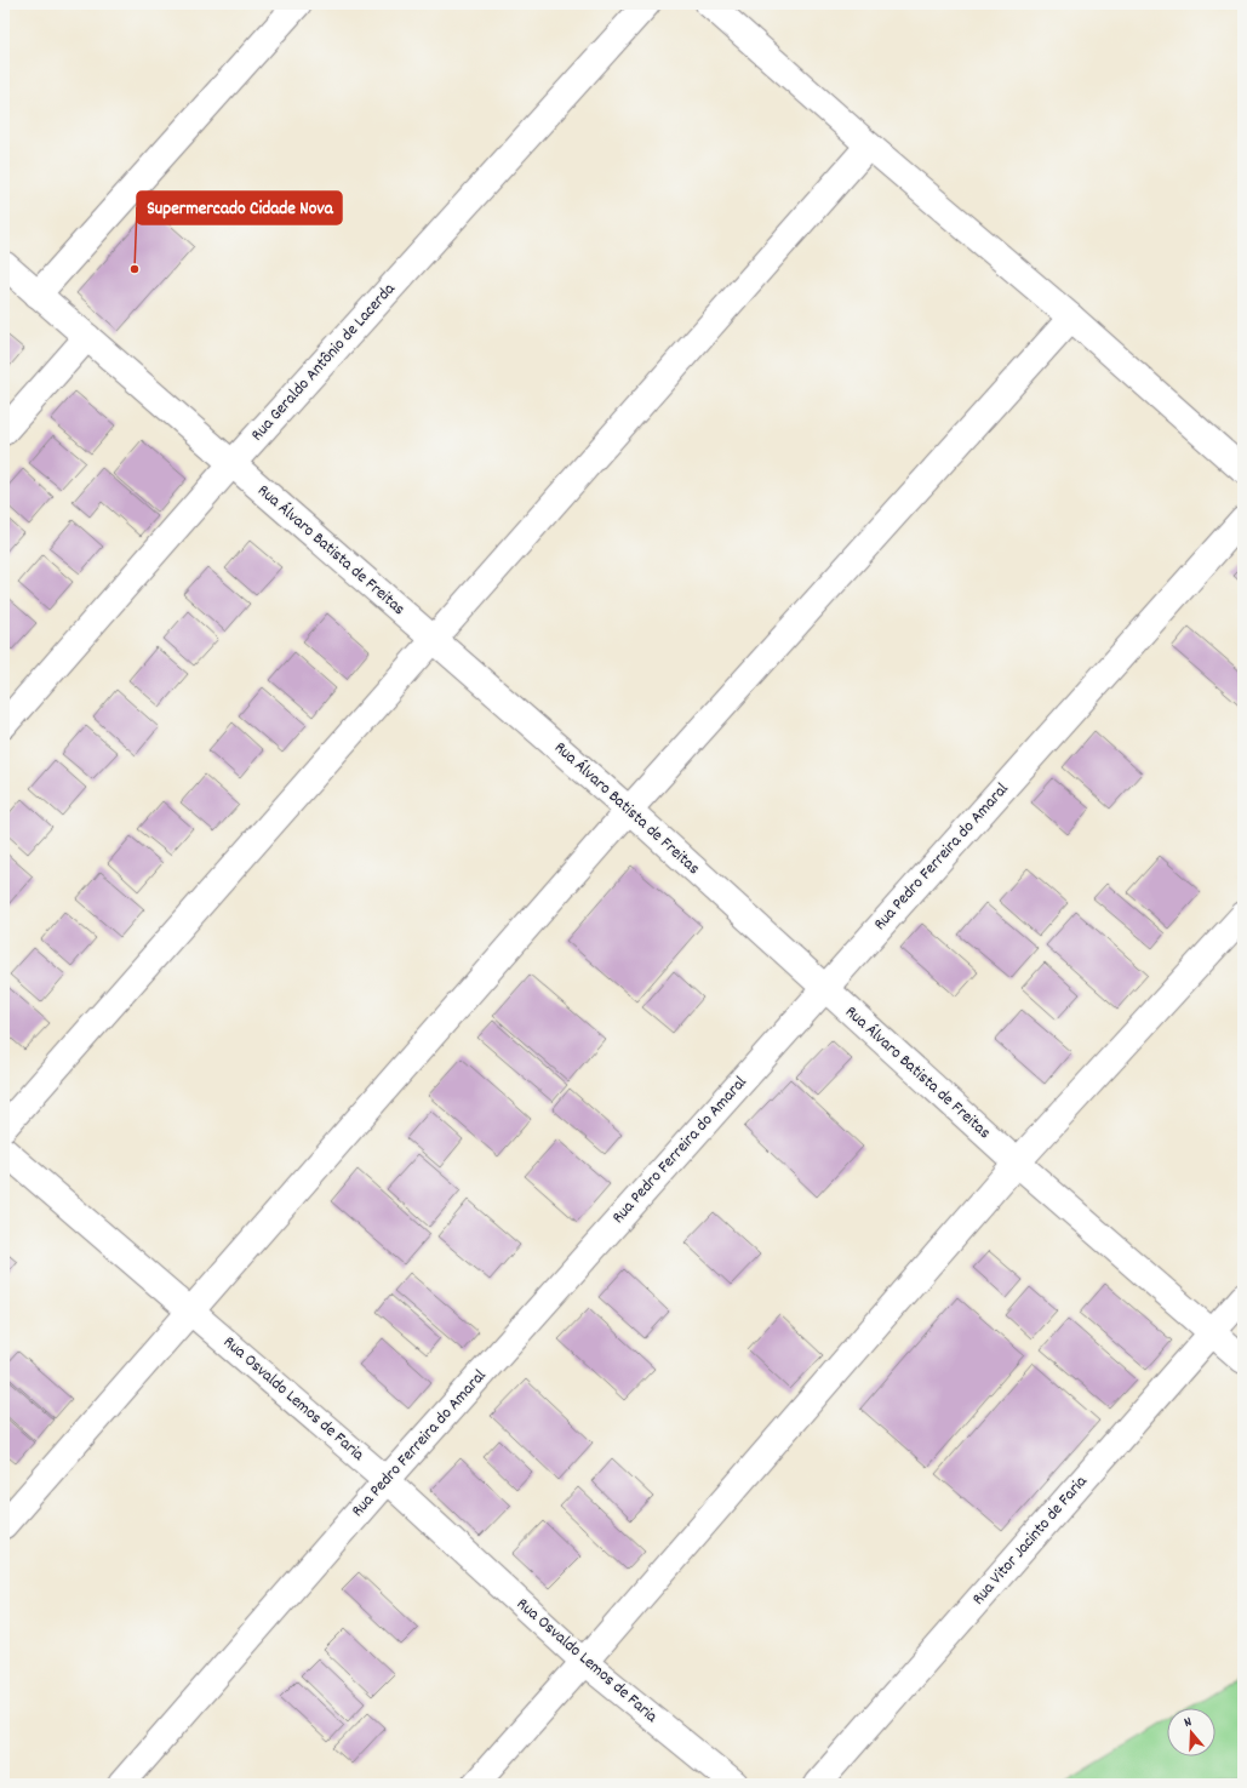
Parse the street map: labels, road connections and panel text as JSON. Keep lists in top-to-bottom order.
{
  "streets": {
    "street": [
      "Rua Geraldo Antônio de Lacerda",
      "Rua Álvaro Batista de Freitas",
      "Rua Pedro Ferreira do Amaral",
      "Rua Osvaldo Lemos de Faria",
      "Rua Vitor Jacinto de Faria"
    ]
  },
  "crossings": [
    ["Rua Geraldo Antônio de Lacerda", "Rua Álvaro Batista de Freitas"],
    ["Rua Álvaro Batista de Freitas", "Rua Pedro Ferreira do Amaral"],
    ["Rua Álvaro Batista de Freitas", "Rua Vitor Jacinto de Faria"],
    ["Rua Pedro Ferreira do Amaral", "Rua Osvaldo Lemos de Faria"]
  ],
  "places": ["Supermercado Cidade Nova"],
  "north": "top"
}
